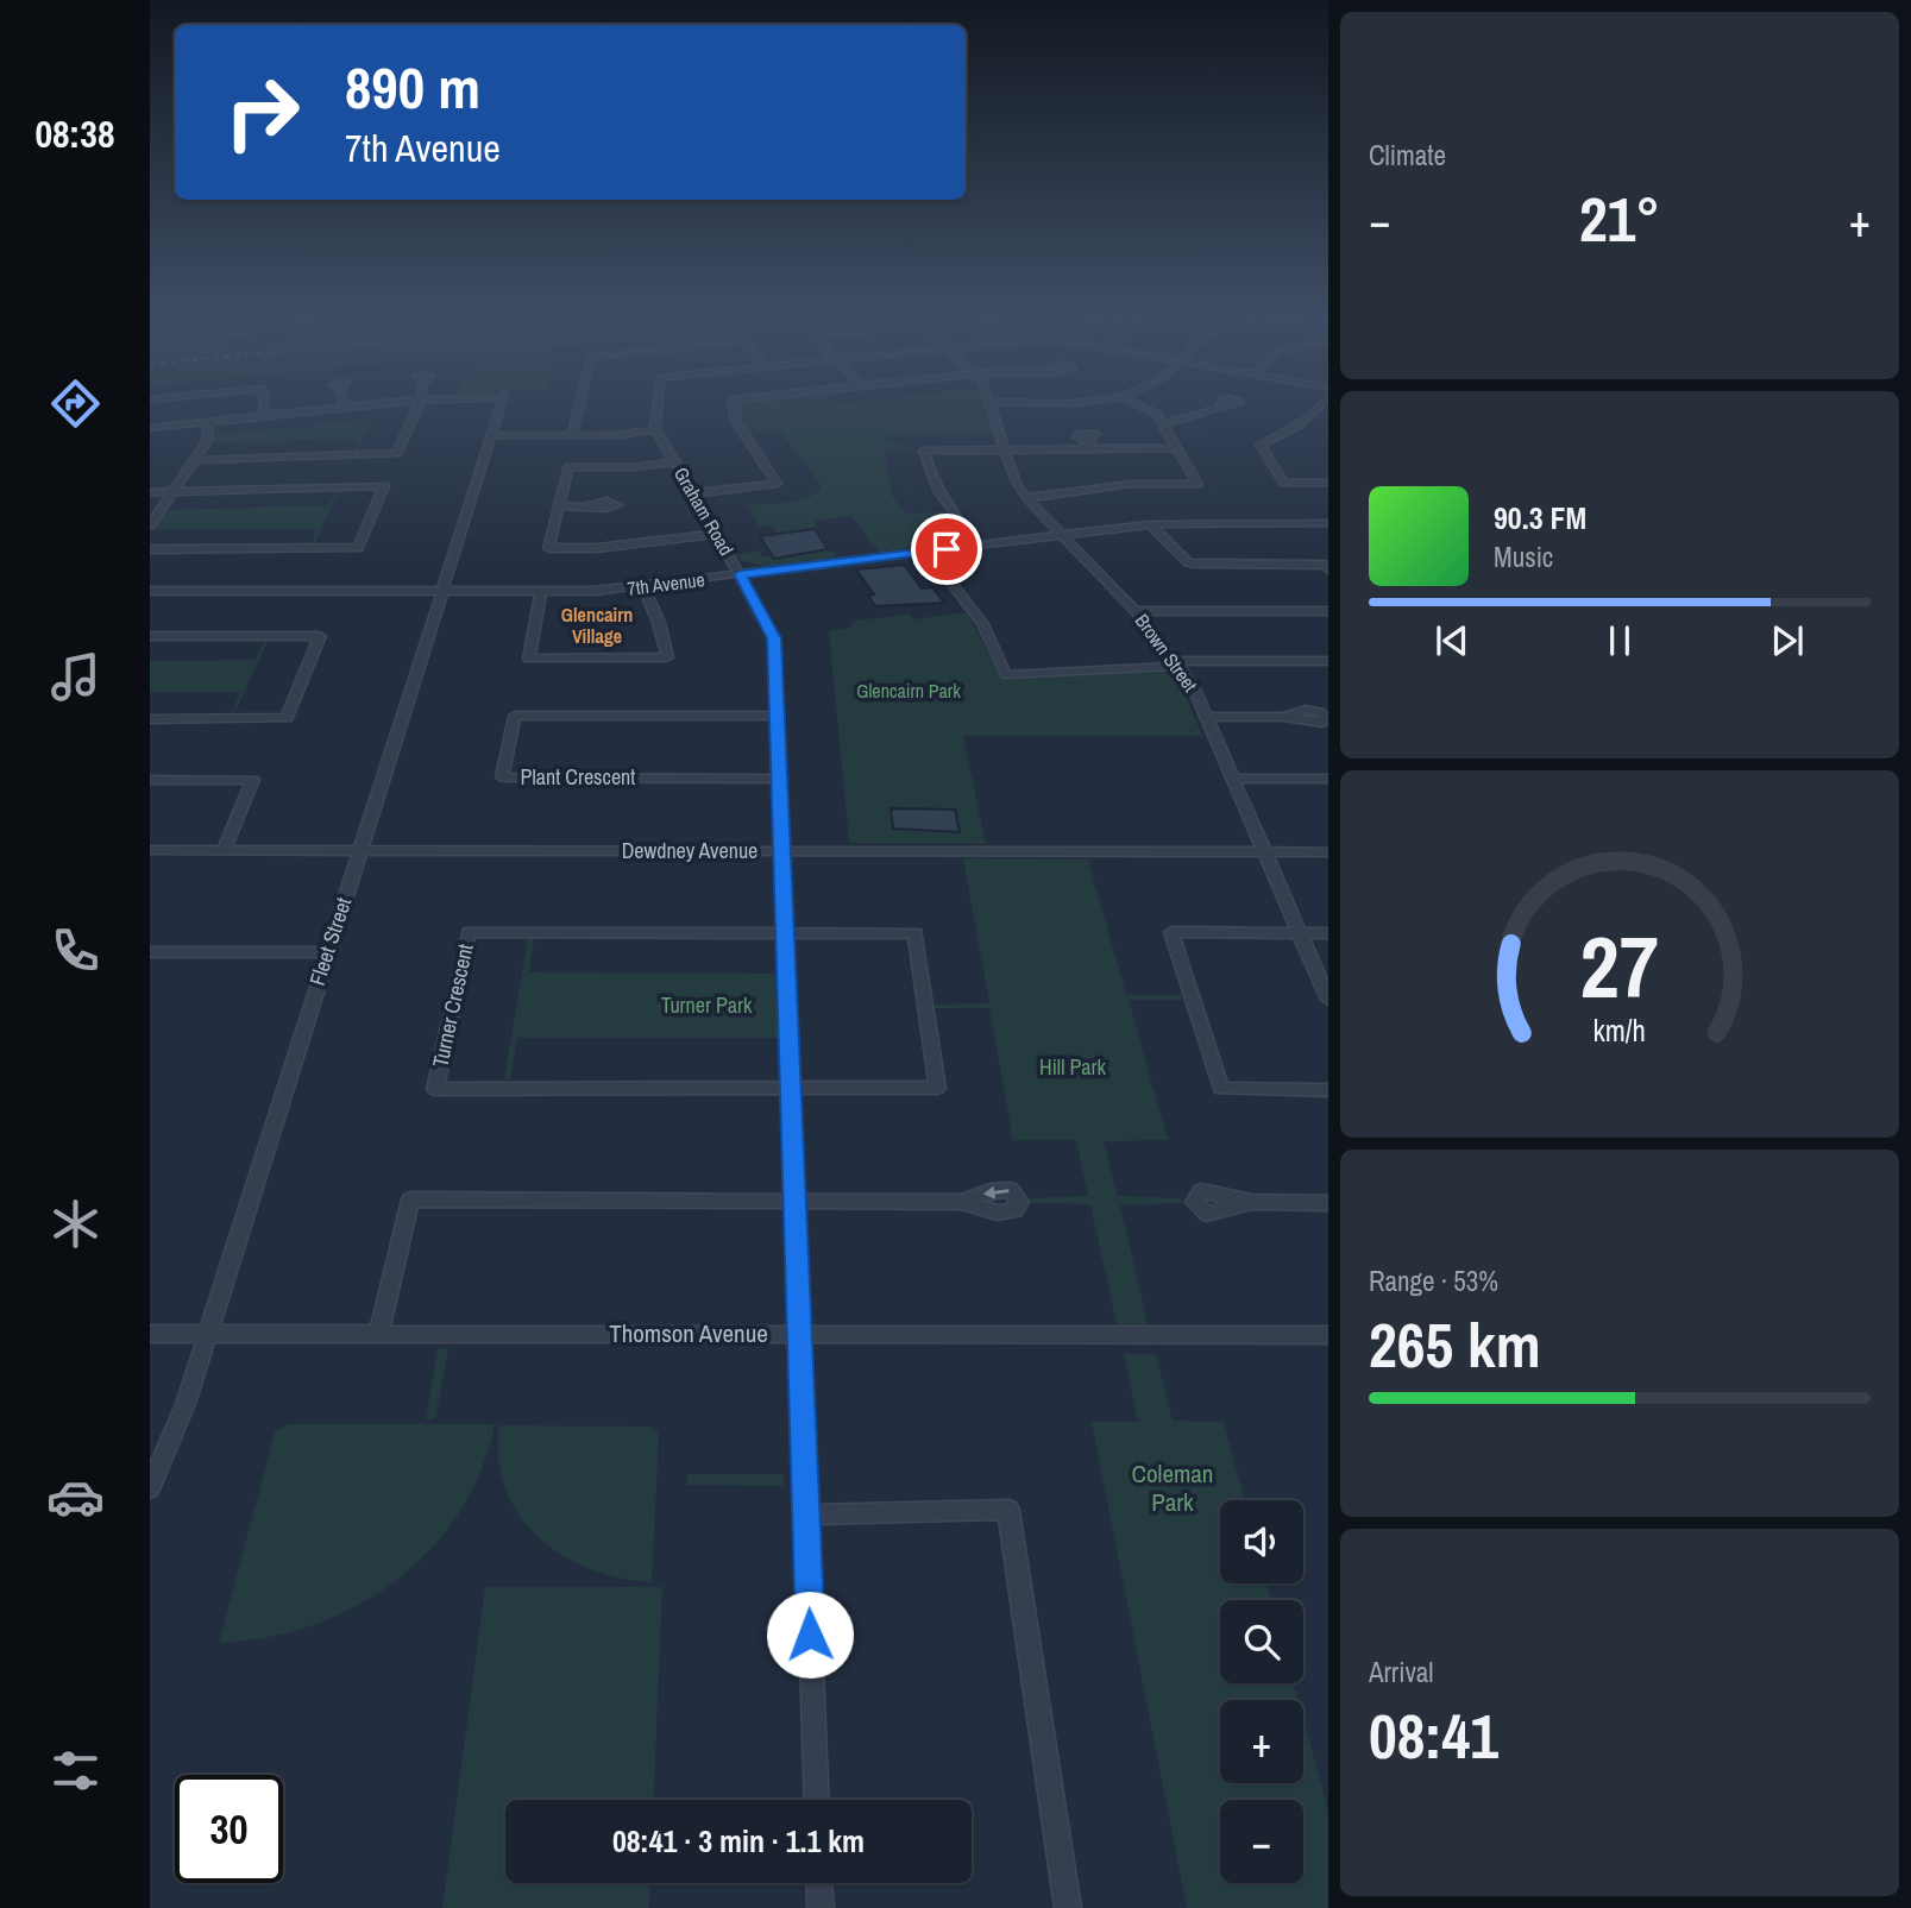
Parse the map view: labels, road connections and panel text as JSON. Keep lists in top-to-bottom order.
{
  "streets": {
    "street": [
      "Graham Road",
      "7th Avenue",
      "Brown Street",
      "Plant Crescent",
      "Dewdney Avenue",
      "Fleet Street",
      "Turner Crescent",
      "Thomson Avenue"
    ]
  },
  "crossings": [
    ["Graham Road", "7th Avenue"],
    ["Graham Road", "Plant Crescent"],
    ["Graham Road", "Dewdney Avenue"],
    ["Graham Road", "Turner Crescent"],
    ["Graham Road", "Thomson Avenue"],
    ["7th Avenue", "Brown Street"],
    ["7th Avenue", "Fleet Street"],
    ["Brown Street", "Dewdney Avenue"],
    ["Dewdney Avenue", "Fleet Street"],
    ["Fleet Street", "Thomson Avenue"]
  ],
  "districts": ["Glencairn Village"],
  "parks": [
    "Glencairn Park",
    "Turner Park",
    "Hill Park",
    "Coleman Park"
  ],
  "page": {
    "tabs": "08:38",
    "tile": [
      "Climate",
      ["Range · 53%", "265 km"],
      ["Arrival", "08:41"]
    ],
    "turn": ["890 m", "7th Avenue"],
    "heat": ["−", "21°", "+"],
    "song": ["90.3 FM", "Music"],
    "map_buttons": ["+", "−"],
    "limit": "30",
    "trip": "08:41 · 3 min · 1.1 km",
    "gauge": ["27", "km/h"]
  }
}
